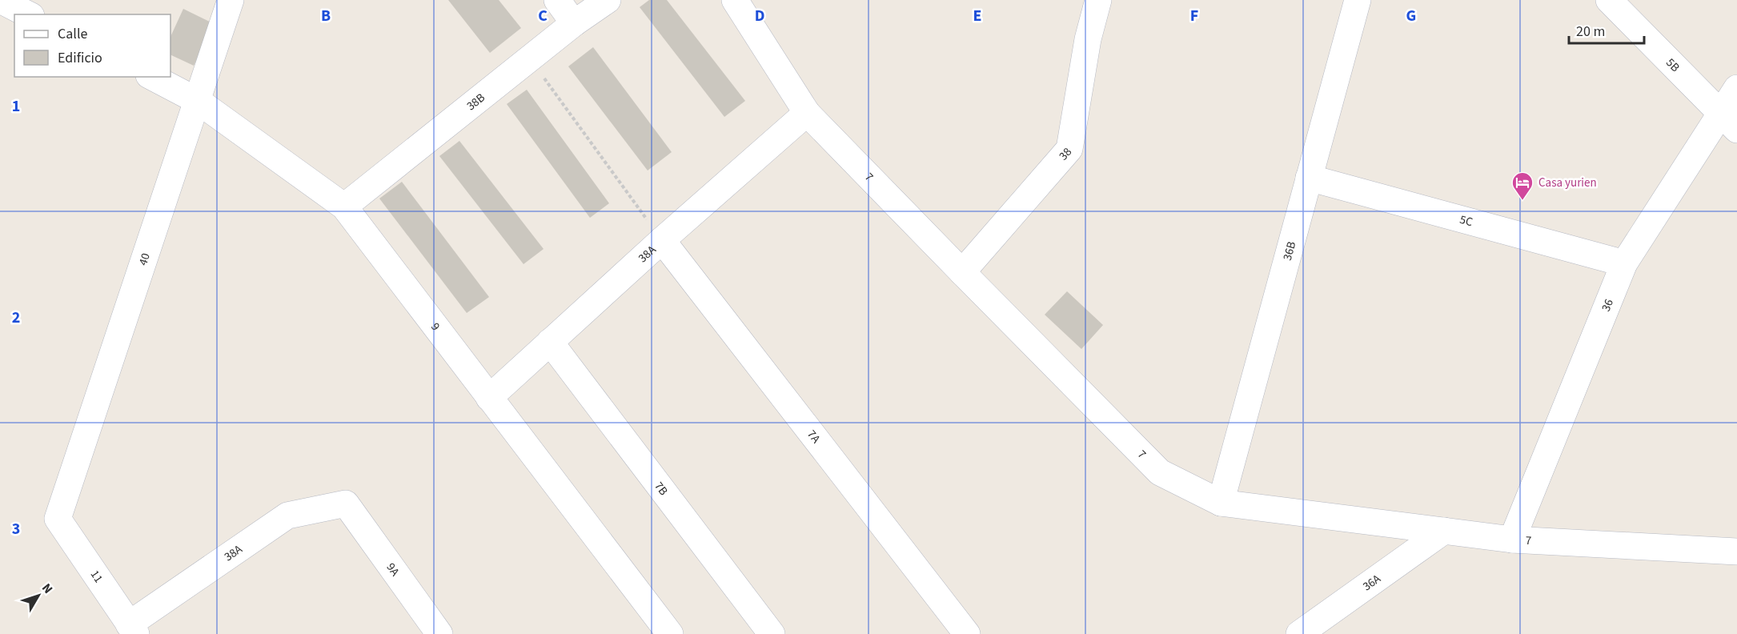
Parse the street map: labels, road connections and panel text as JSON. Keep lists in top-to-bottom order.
{
  "streets": {
    "street": [
      "5B",
      "38B",
      "38",
      "7",
      "5C",
      "36B",
      "38A",
      "40",
      "36",
      "9",
      "7A",
      "7B",
      "9A",
      "11",
      "36A"
    ]
  },
  "crossings": [
    ["5B", "36"],
    ["38B", "9"],
    ["38", "7"],
    ["7", "36B"],
    ["7", "38A"],
    ["7", "36"],
    ["7", "36A"],
    ["5C", "36B"],
    ["5C", "36"],
    ["38A", "9"],
    ["38A", "7A"],
    ["38A", "7B"],
    ["38A", "9A"],
    ["38A", "11"],
    ["40", "9"],
    ["40", "11"]
  ],
  "places": {
    "hotel": ["Casa yurien"]
  },
  "legend": ["Calle", "Edificio"],
  "scale_bar": "20 m",
  "north": "top right",
  "grid": {
    "columns": [
      "B",
      "C",
      "D",
      "E",
      "F",
      "G"
    ],
    "rows": ["1", "2", "3"]
  }
}
